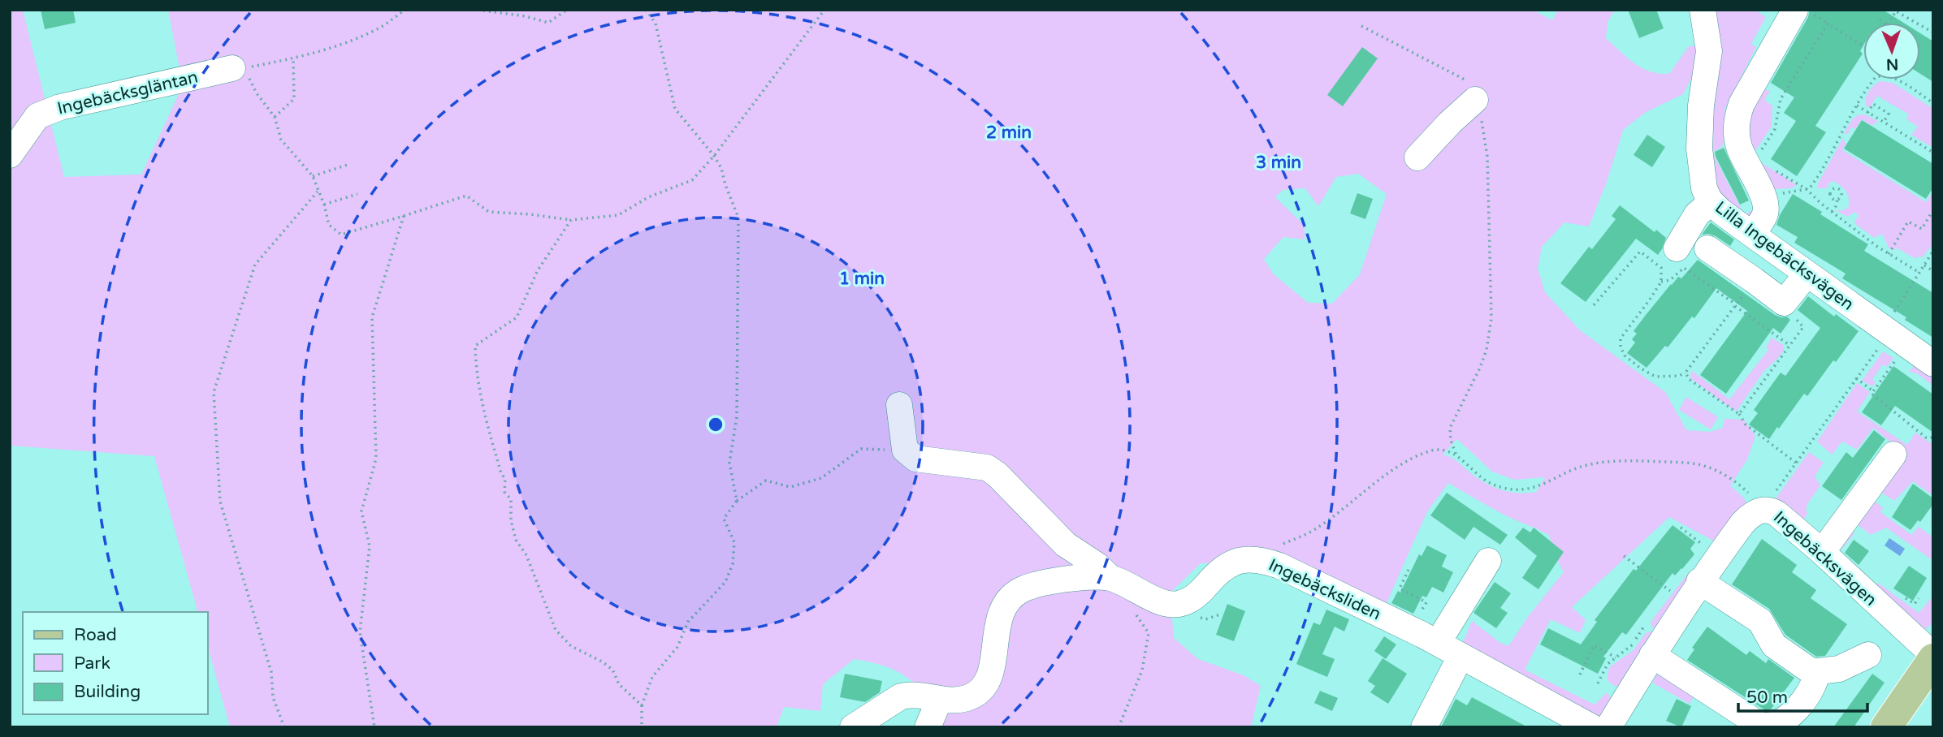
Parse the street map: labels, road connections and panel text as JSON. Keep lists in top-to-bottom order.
{
  "streets": {
    "street": [
      "Ingebäcksgläntan",
      "Lilla Ingebäcksvägen",
      "Ingebäcksvägen",
      "Ingebäcksliden"
    ]
  },
  "legend": ["Road", "Park", "Building"],
  "scale_bar": "50 m",
  "north": "bottom",
  "rings": ["2 min", "3 min", "1 min"]
}
